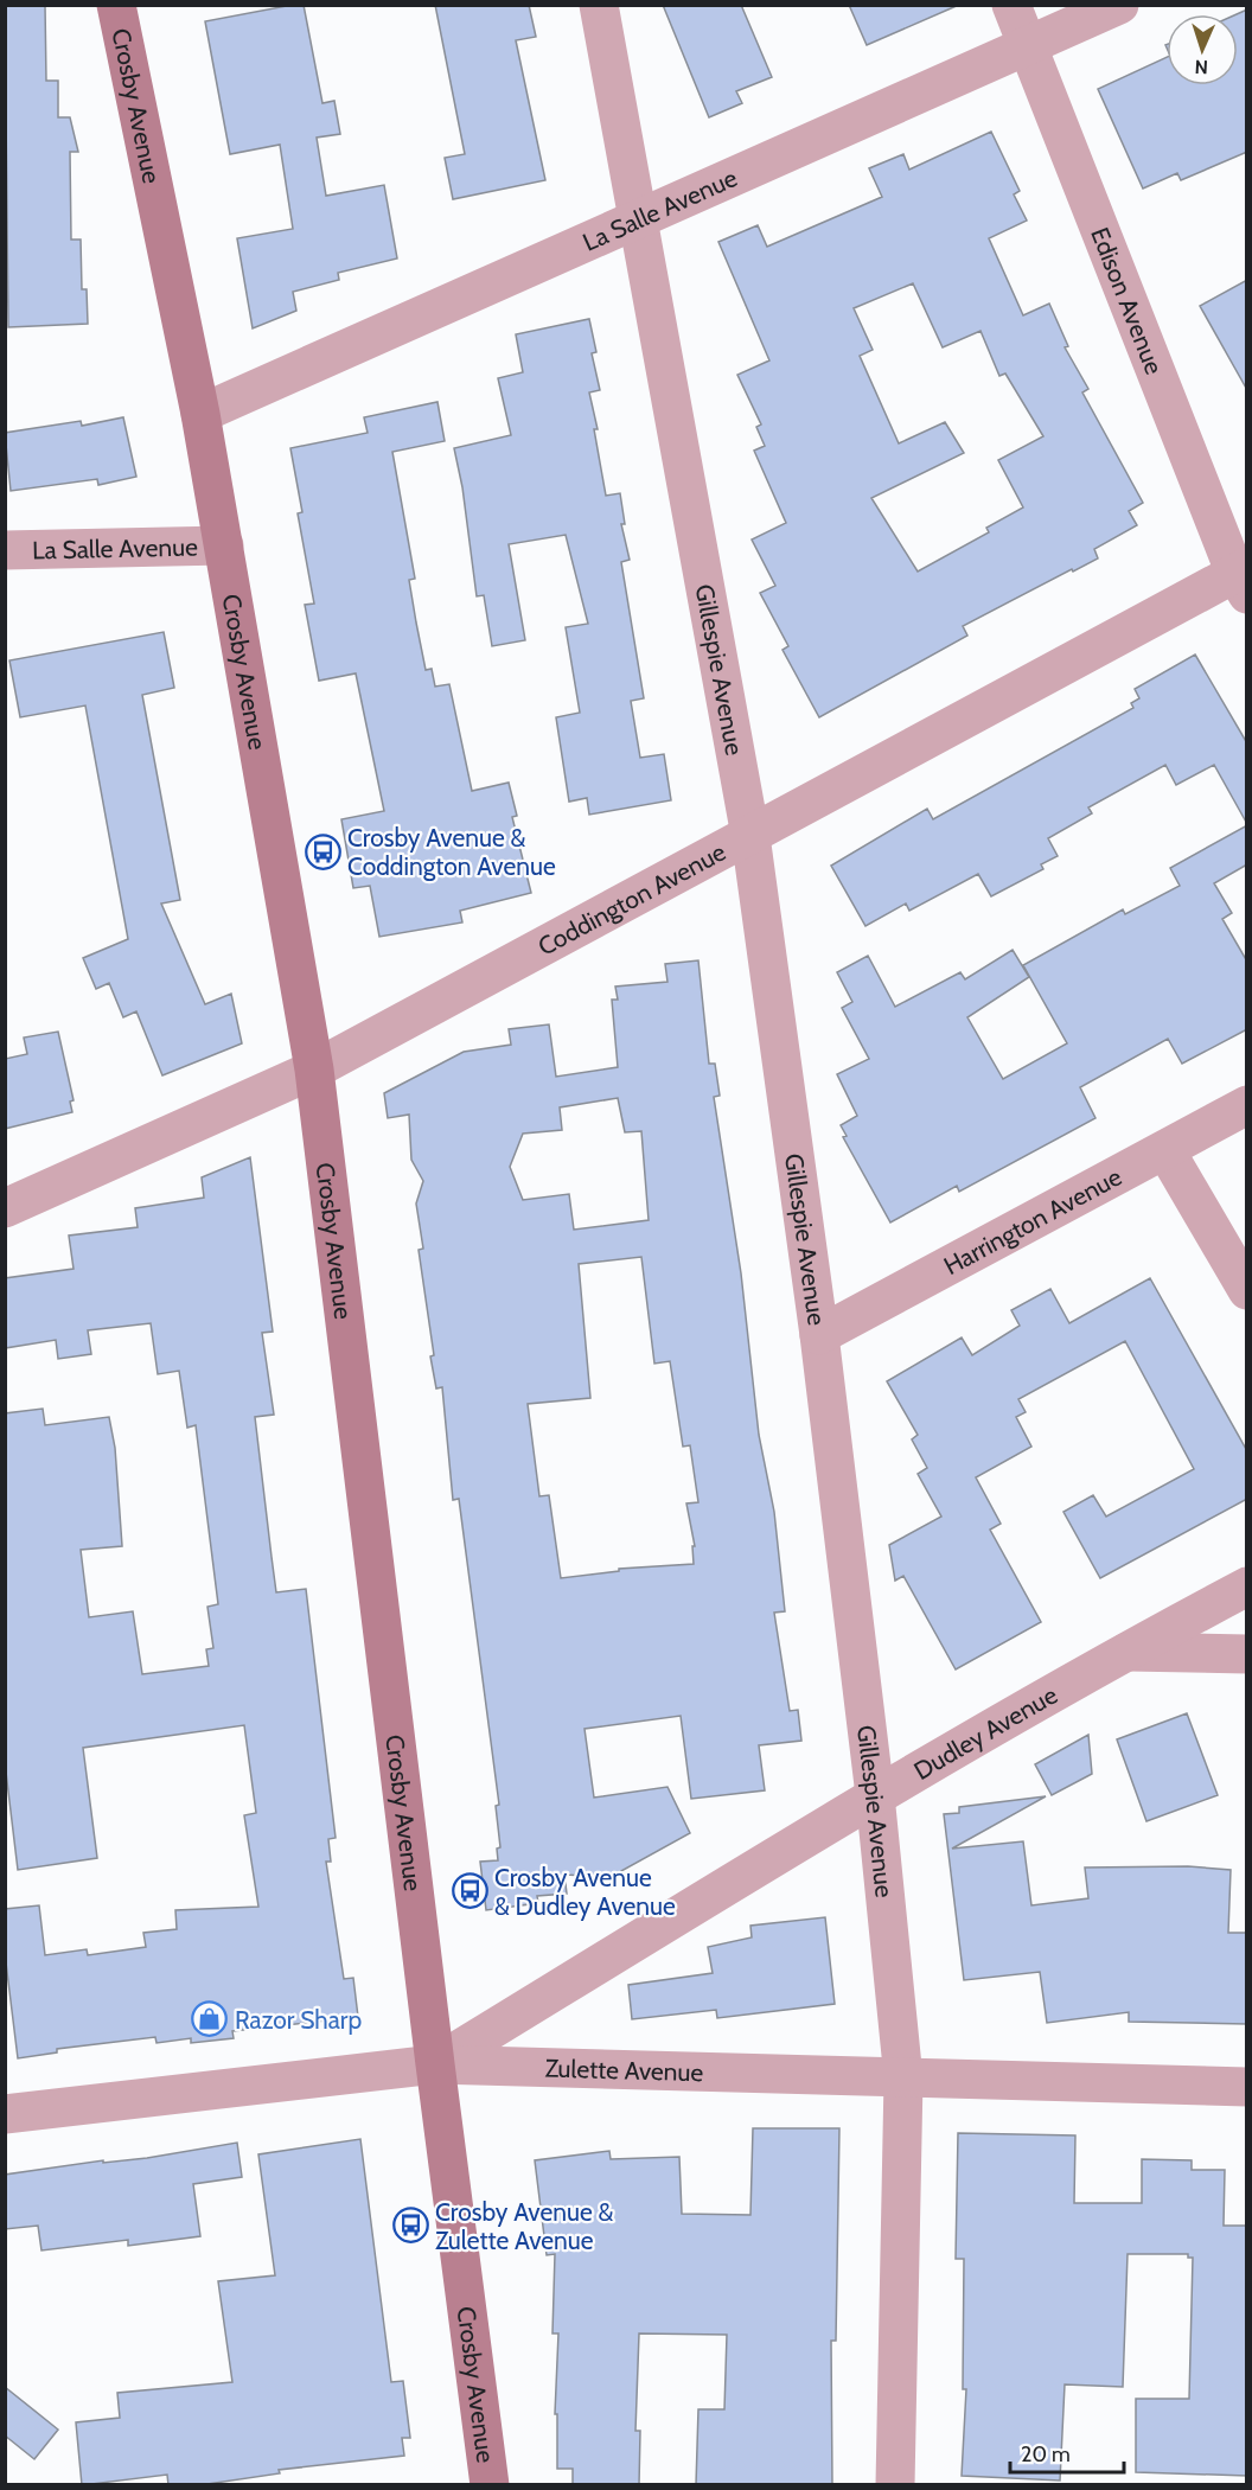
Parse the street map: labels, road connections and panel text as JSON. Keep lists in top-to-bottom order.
{
  "streets": {
    "street": [
      "Crosby Avenue",
      "La Salle Avenue",
      "Edison Avenue",
      "Gillespie Avenue",
      "Coddington Avenue",
      "Harrington Avenue",
      "Dudley Avenue",
      "Zulette Avenue"
    ]
  },
  "crossings": [
    ["Crosby Avenue", "La Salle Avenue"],
    ["Crosby Avenue", "Coddington Avenue"],
    ["Crosby Avenue", "Dudley Avenue"],
    ["Crosby Avenue", "Zulette Avenue"],
    ["La Salle Avenue", "Edison Avenue"],
    ["La Salle Avenue", "Gillespie Avenue"],
    ["Edison Avenue", "Coddington Avenue"],
    ["Gillespie Avenue", "Coddington Avenue"],
    ["Gillespie Avenue", "Harrington Avenue"],
    ["Gillespie Avenue", "Dudley Avenue"],
    ["Gillespie Avenue", "Zulette Avenue"],
    ["Dudley Avenue", "Zulette Avenue"]
  ],
  "places": {
    "bus stop": ["Crosby Avenue & Coddington Avenue", "Crosby Avenue & Dudley Avenue", "Crosby Avenue & Zulette Avenue"],
    "shop": ["Razor Sharp"]
  },
  "scale_bar": "20 m",
  "north": "bottom"
}
